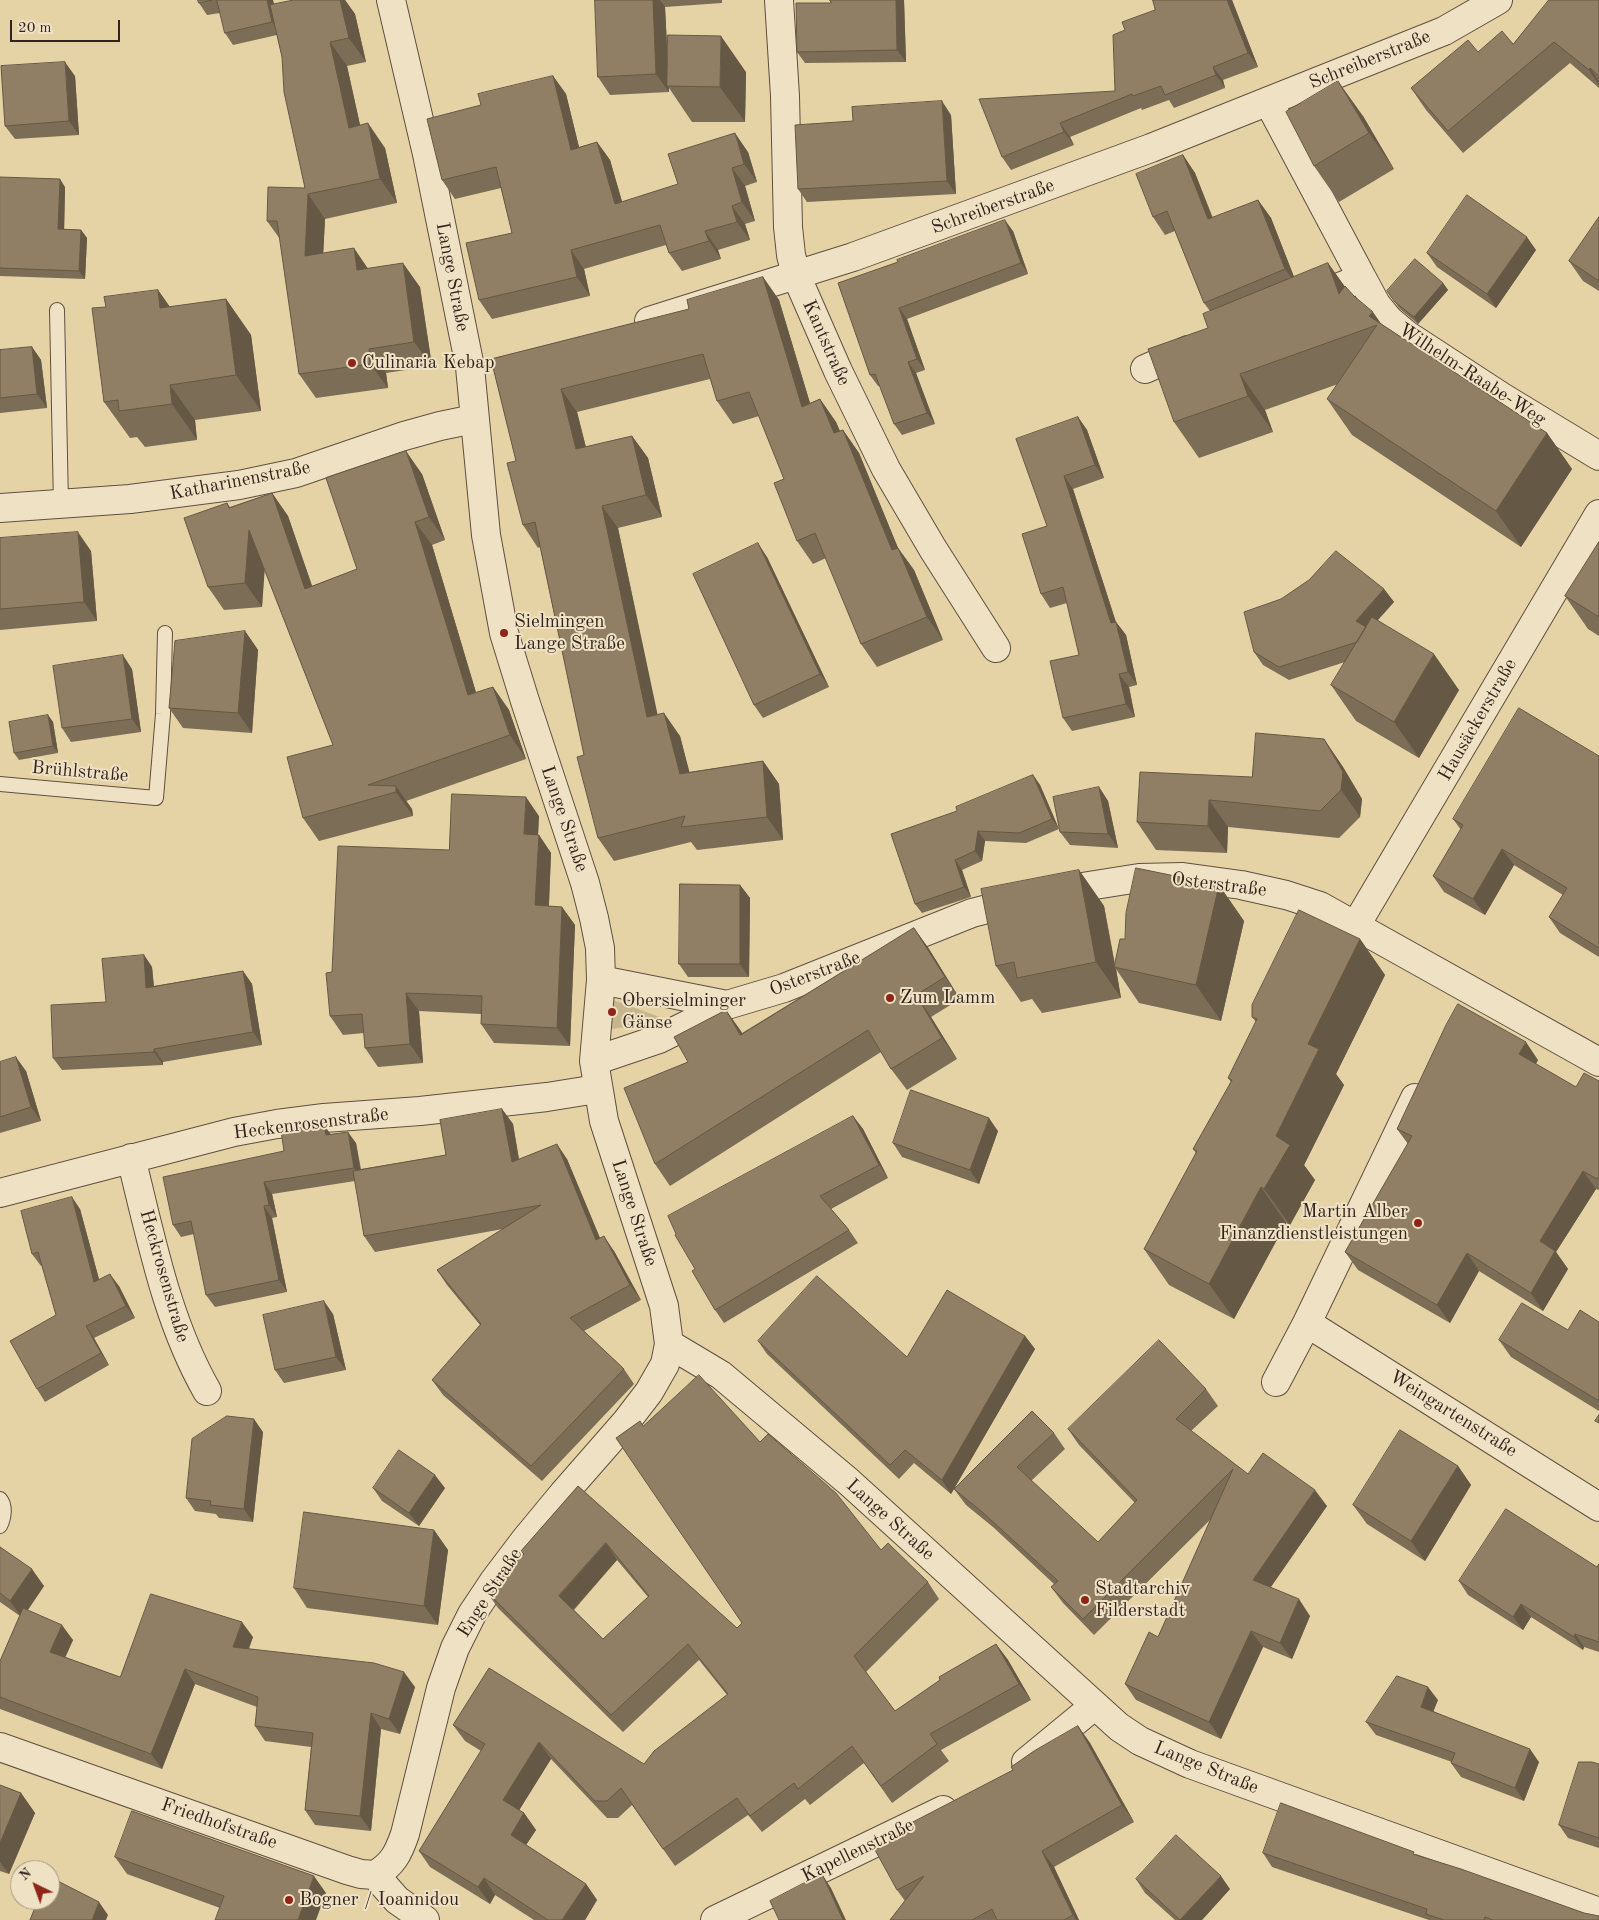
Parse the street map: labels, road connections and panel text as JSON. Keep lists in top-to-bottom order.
{
  "streets": {
    "street": [
      "Schreiberstraße",
      "Lange Straße",
      "Kantstraße",
      "Wilhelm-Raabe-Weg",
      "Katharinenstraße",
      "Hausäckerstraße",
      "Osterstraße",
      "Heckenrosenstraße",
      "Heckrosenstraße",
      "Weingartenstraße",
      "Enge Straße",
      "Friedhofstraße",
      "Kapellenstraße"
    ],
    "lane": ["Brühlstraße"]
  },
  "crossings": [
    ["Schreiberstraße", "Kantstraße"],
    ["Schreiberstraße", "Wilhelm-Raabe-Weg"],
    ["Lange Straße", "Katharinenstraße"],
    ["Lange Straße", "Osterstraße"],
    ["Lange Straße", "Heckenrosenstraße"],
    ["Lange Straße", "Enge Straße"],
    ["Hausäckerstraße", "Osterstraße"],
    ["Heckenrosenstraße", "Heckrosenstraße"],
    ["Enge Straße", "Friedhofstraße"]
  ],
  "places": [
    "Culinaria Kebap",
    "Sielmingen Lange Straße",
    "Zum Lamm",
    "Obersielminger Gänse",
    "Martin Alber Finanzdienstleistungen",
    "Stadtarchiv Filderstadt",
    "Bogner / Ioannidou"
  ],
  "scale_bar": "20 m",
  "north": "top left"
}
